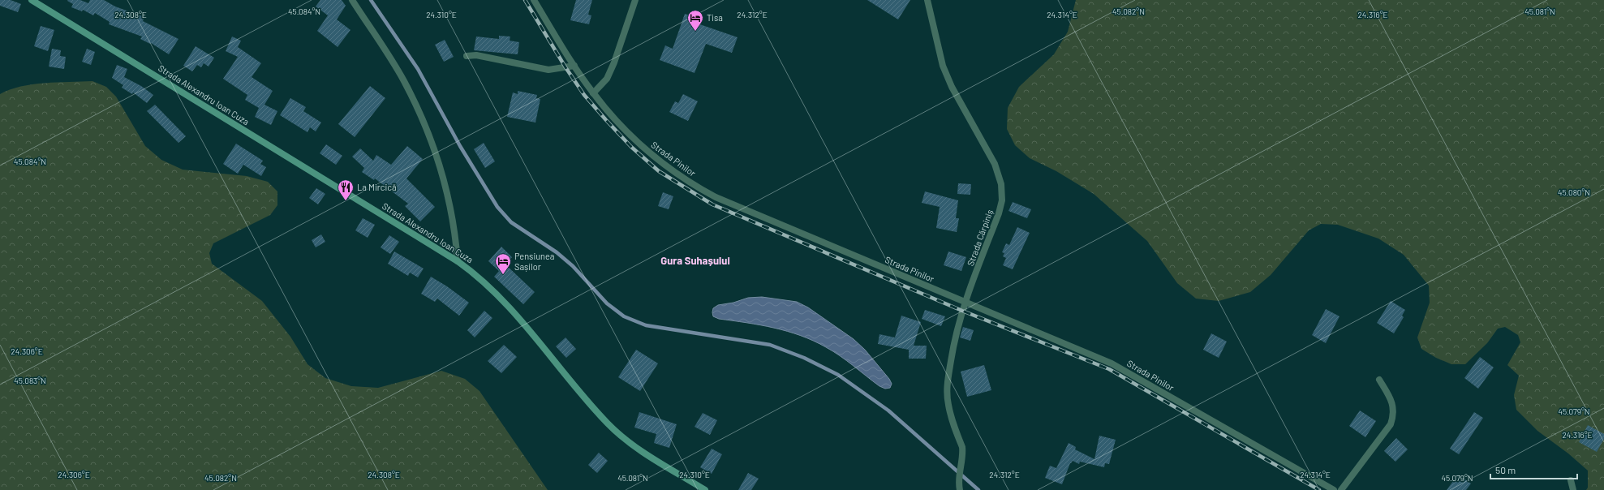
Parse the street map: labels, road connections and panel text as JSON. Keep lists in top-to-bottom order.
{
  "streets": {
    "main road": ["Strada Alexandru Ioan Cuza"],
    "street": ["Strada Pinilor", "Strada Cărpiniș"]
  },
  "crossings": [
    ["Strada Pinilor", "Strada Cărpiniș"]
  ],
  "districts": ["Gura Suhașului"],
  "places": {
    "hotel": ["Tisa", "Pensiunea Sașilor"],
    "restaurant": ["La Mircică"]
  },
  "scale_bar": "50 m",
  "coordinates": [
    "45.084°N",
    "45.082°N",
    "45.081°N",
    "24.308°E",
    "24.310°E",
    "24.312°E",
    "24.314°E",
    "24.316°E",
    "45.080°N",
    "24.306°E",
    "45.083°N",
    "45.079°N"
  ]
}
